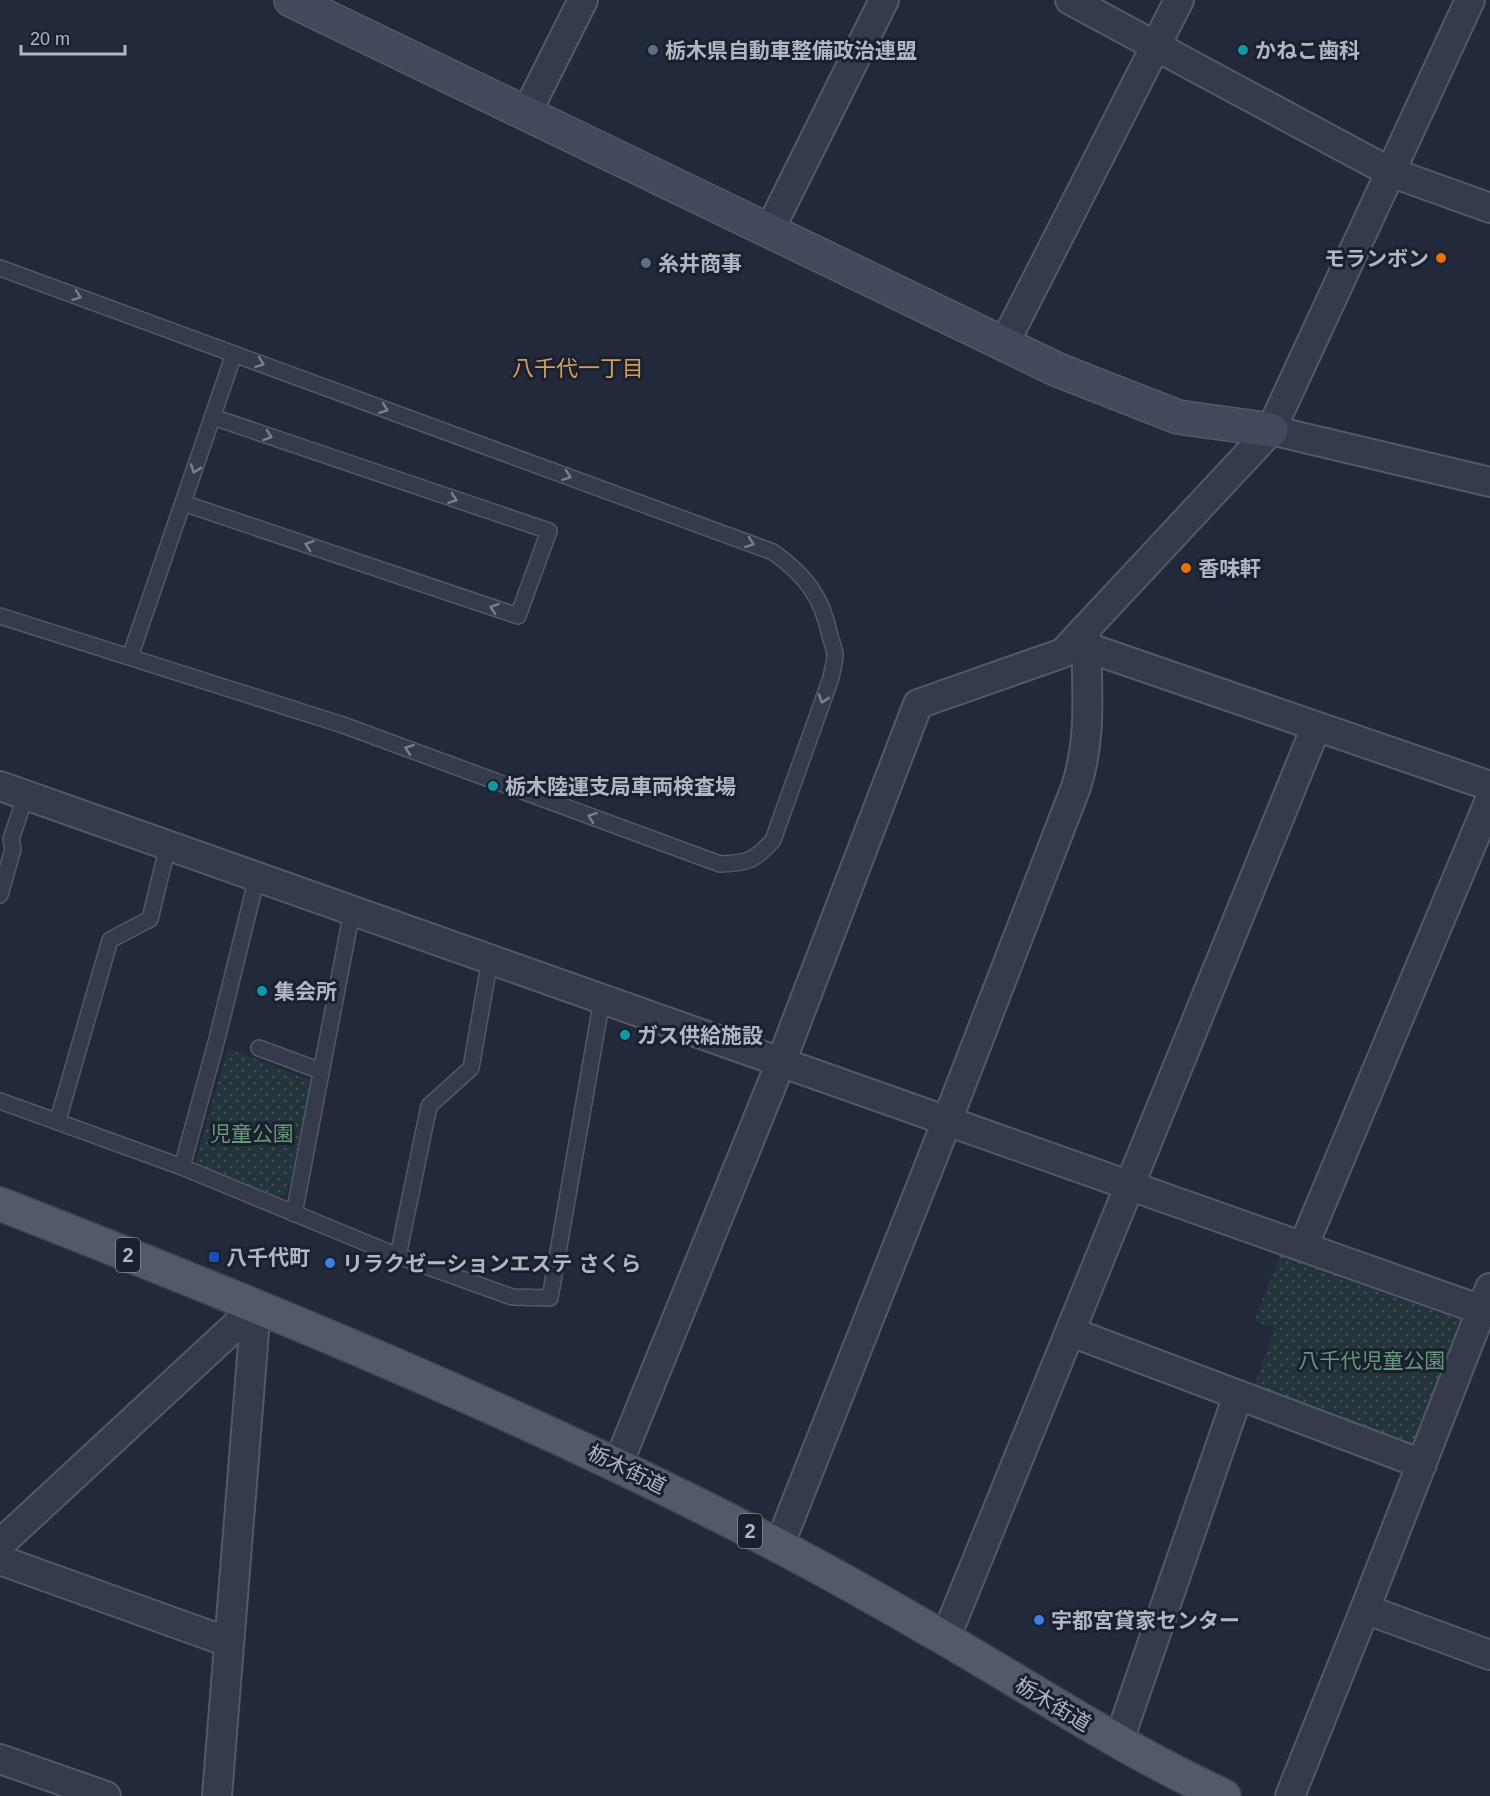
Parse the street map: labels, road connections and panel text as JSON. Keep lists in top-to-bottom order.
{
  "streets": {
    "main road": ["2", "栃木街道"]
  },
  "districts": ["八千代一丁目"],
  "parks": ["児童公園", "八千代児童公園"],
  "places": {
    "other": [
      "栃木県自動車整備政治連盟",
      "かねこ歯科",
      "モランボン",
      "糸井商事",
      "香味軒",
      "栃木陸運支局車両検査場",
      "集会所",
      "ガス供給施設",
      "リラクゼーションエステ さくら",
      "宇都宮貸家センター"
    ],
    "transit": ["八千代町"]
  },
  "scale_bar": "20 m"
}
